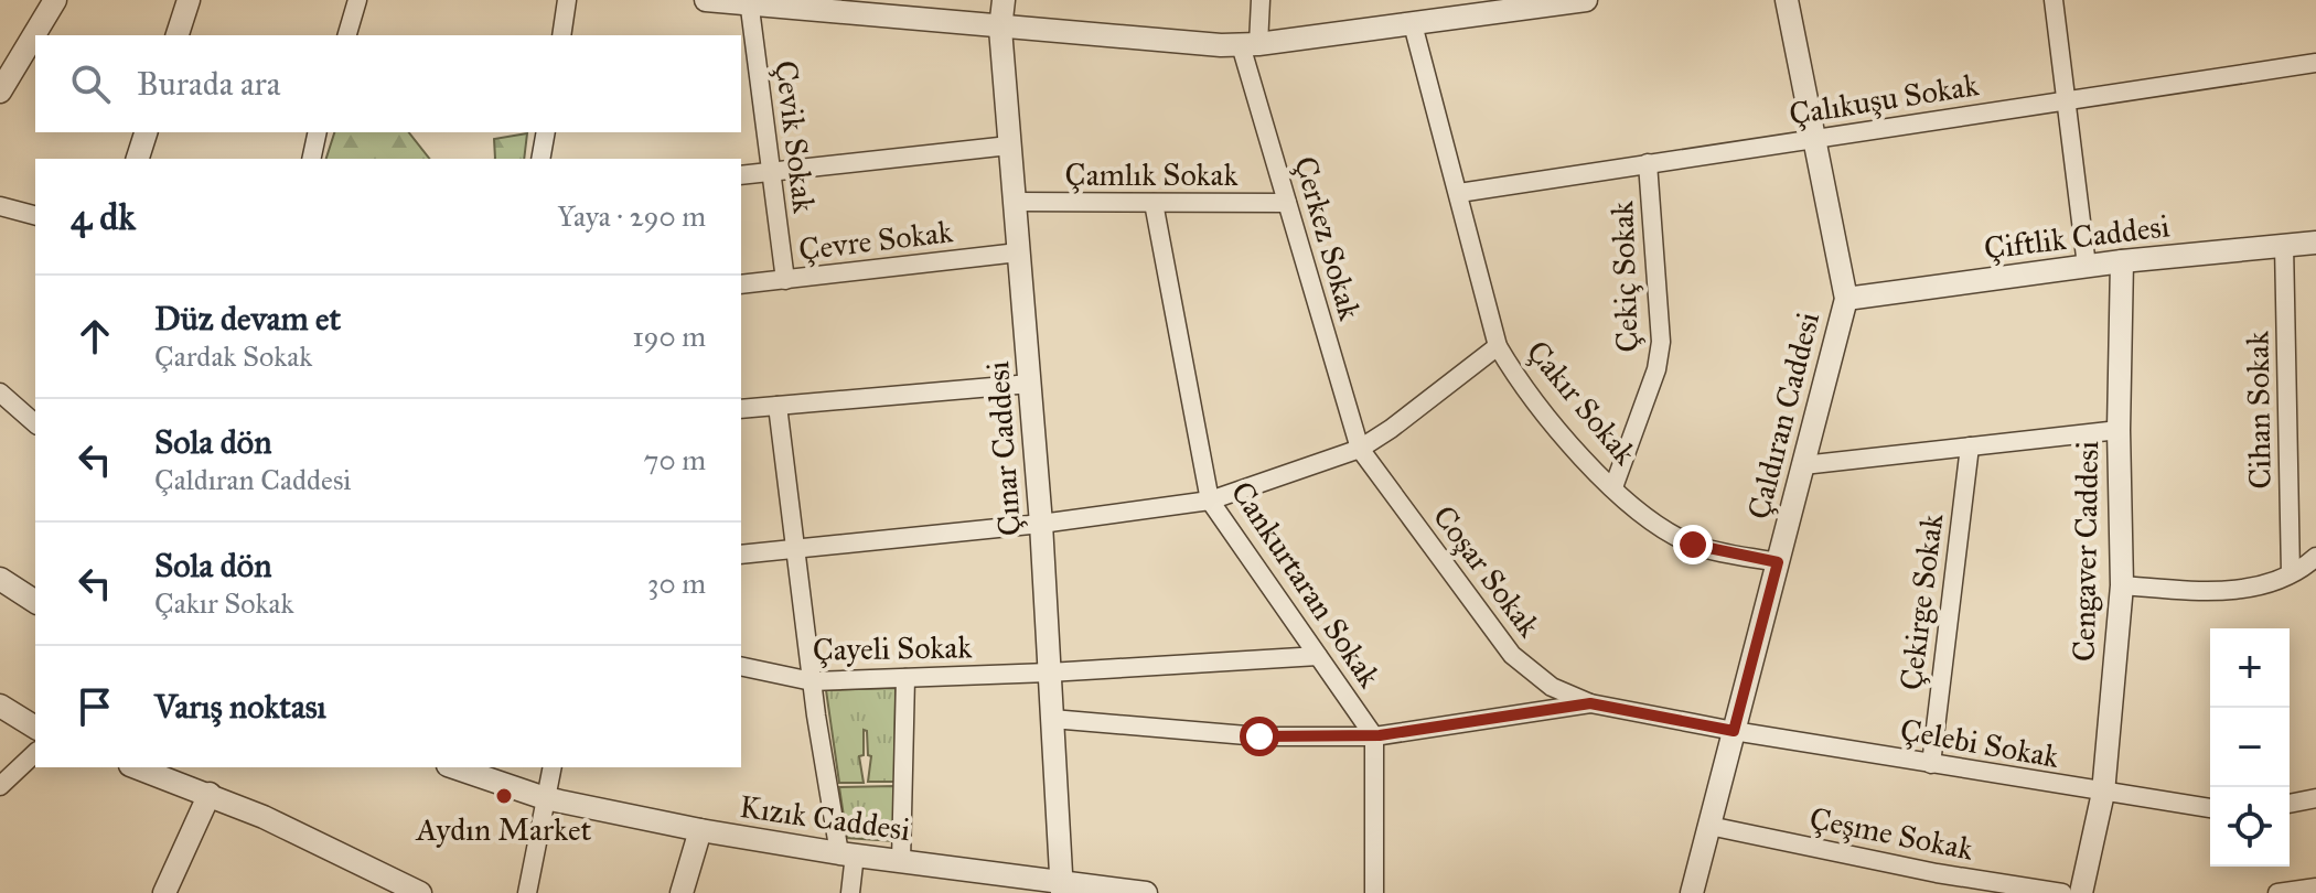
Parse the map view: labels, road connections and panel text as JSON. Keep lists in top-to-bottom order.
{
  "streets": {
    "street": [
      "Çalıkuşu Sokak",
      "Çevik Sokak",
      "Çamlık Sokak",
      "Çiftlik Caddesi",
      "Çerkez Sokak",
      "Çevre Sokak",
      "Çekiç Sokak",
      "Çakır Sokak",
      "Cihan Sokak",
      "Çaldıran Caddesi",
      "Çınar Caddesi",
      "Cengaver Caddesi",
      "Coşar Sokak",
      "Cankurtaran Sokak",
      "Çekirge Sokak",
      "Çayeli Sokak",
      "Çelebi Sokak",
      "Kızık Caddesi",
      "Çeşme Sokak"
    ]
  },
  "crossings": [
    ["Çalıkuşu Sokak", "Çekiç Sokak"],
    ["Çalıkuşu Sokak", "Çakır Sokak"],
    ["Çalıkuşu Sokak", "Çaldıran Caddesi"],
    ["Çevik Sokak", "Çevre Sokak"],
    ["Çamlık Sokak", "Çerkez Sokak"],
    ["Çamlık Sokak", "Çınar Caddesi"],
    ["Çamlık Sokak", "Cankurtaran Sokak"],
    ["Çiftlik Caddesi", "Cihan Sokak"],
    ["Çiftlik Caddesi", "Çaldıran Caddesi"],
    ["Çiftlik Caddesi", "Cengaver Caddesi"],
    ["Çerkez Sokak", "Coşar Sokak"],
    ["Çevre Sokak", "Çınar Caddesi"],
    ["Çekiç Sokak", "Çakır Sokak"],
    ["Çakır Sokak", "Çaldıran Caddesi"],
    ["Çaldıran Caddesi", "Çelebi Sokak"],
    ["Çaldıran Caddesi", "Çeşme Sokak"],
    ["Çınar Caddesi", "Çayeli Sokak"],
    ["Çınar Caddesi", "Kızık Caddesi"],
    ["Cengaver Caddesi", "Çelebi Sokak"],
    ["Coşar Sokak", "Çelebi Sokak"],
    ["Cankurtaran Sokak", "Çayeli Sokak"],
    ["Çekirge Sokak", "Çelebi Sokak"]
  ],
  "places": ["Aydın Market"],
  "page": {
    "search": "Burada ara",
    "heading": ["4 dk", "Yaya · 290 m"],
    "list": [
      ["Düz devam et", "Çardak Sokak", "190 m"],
      ["Sola dön", "Çaldıran Caddesi", "70 m"],
      ["Sola dön", "Çakır Sokak", "30 m"],
      "Varış noktası"
    ],
    "map_buttons": ["+", "−"]
  }
}
